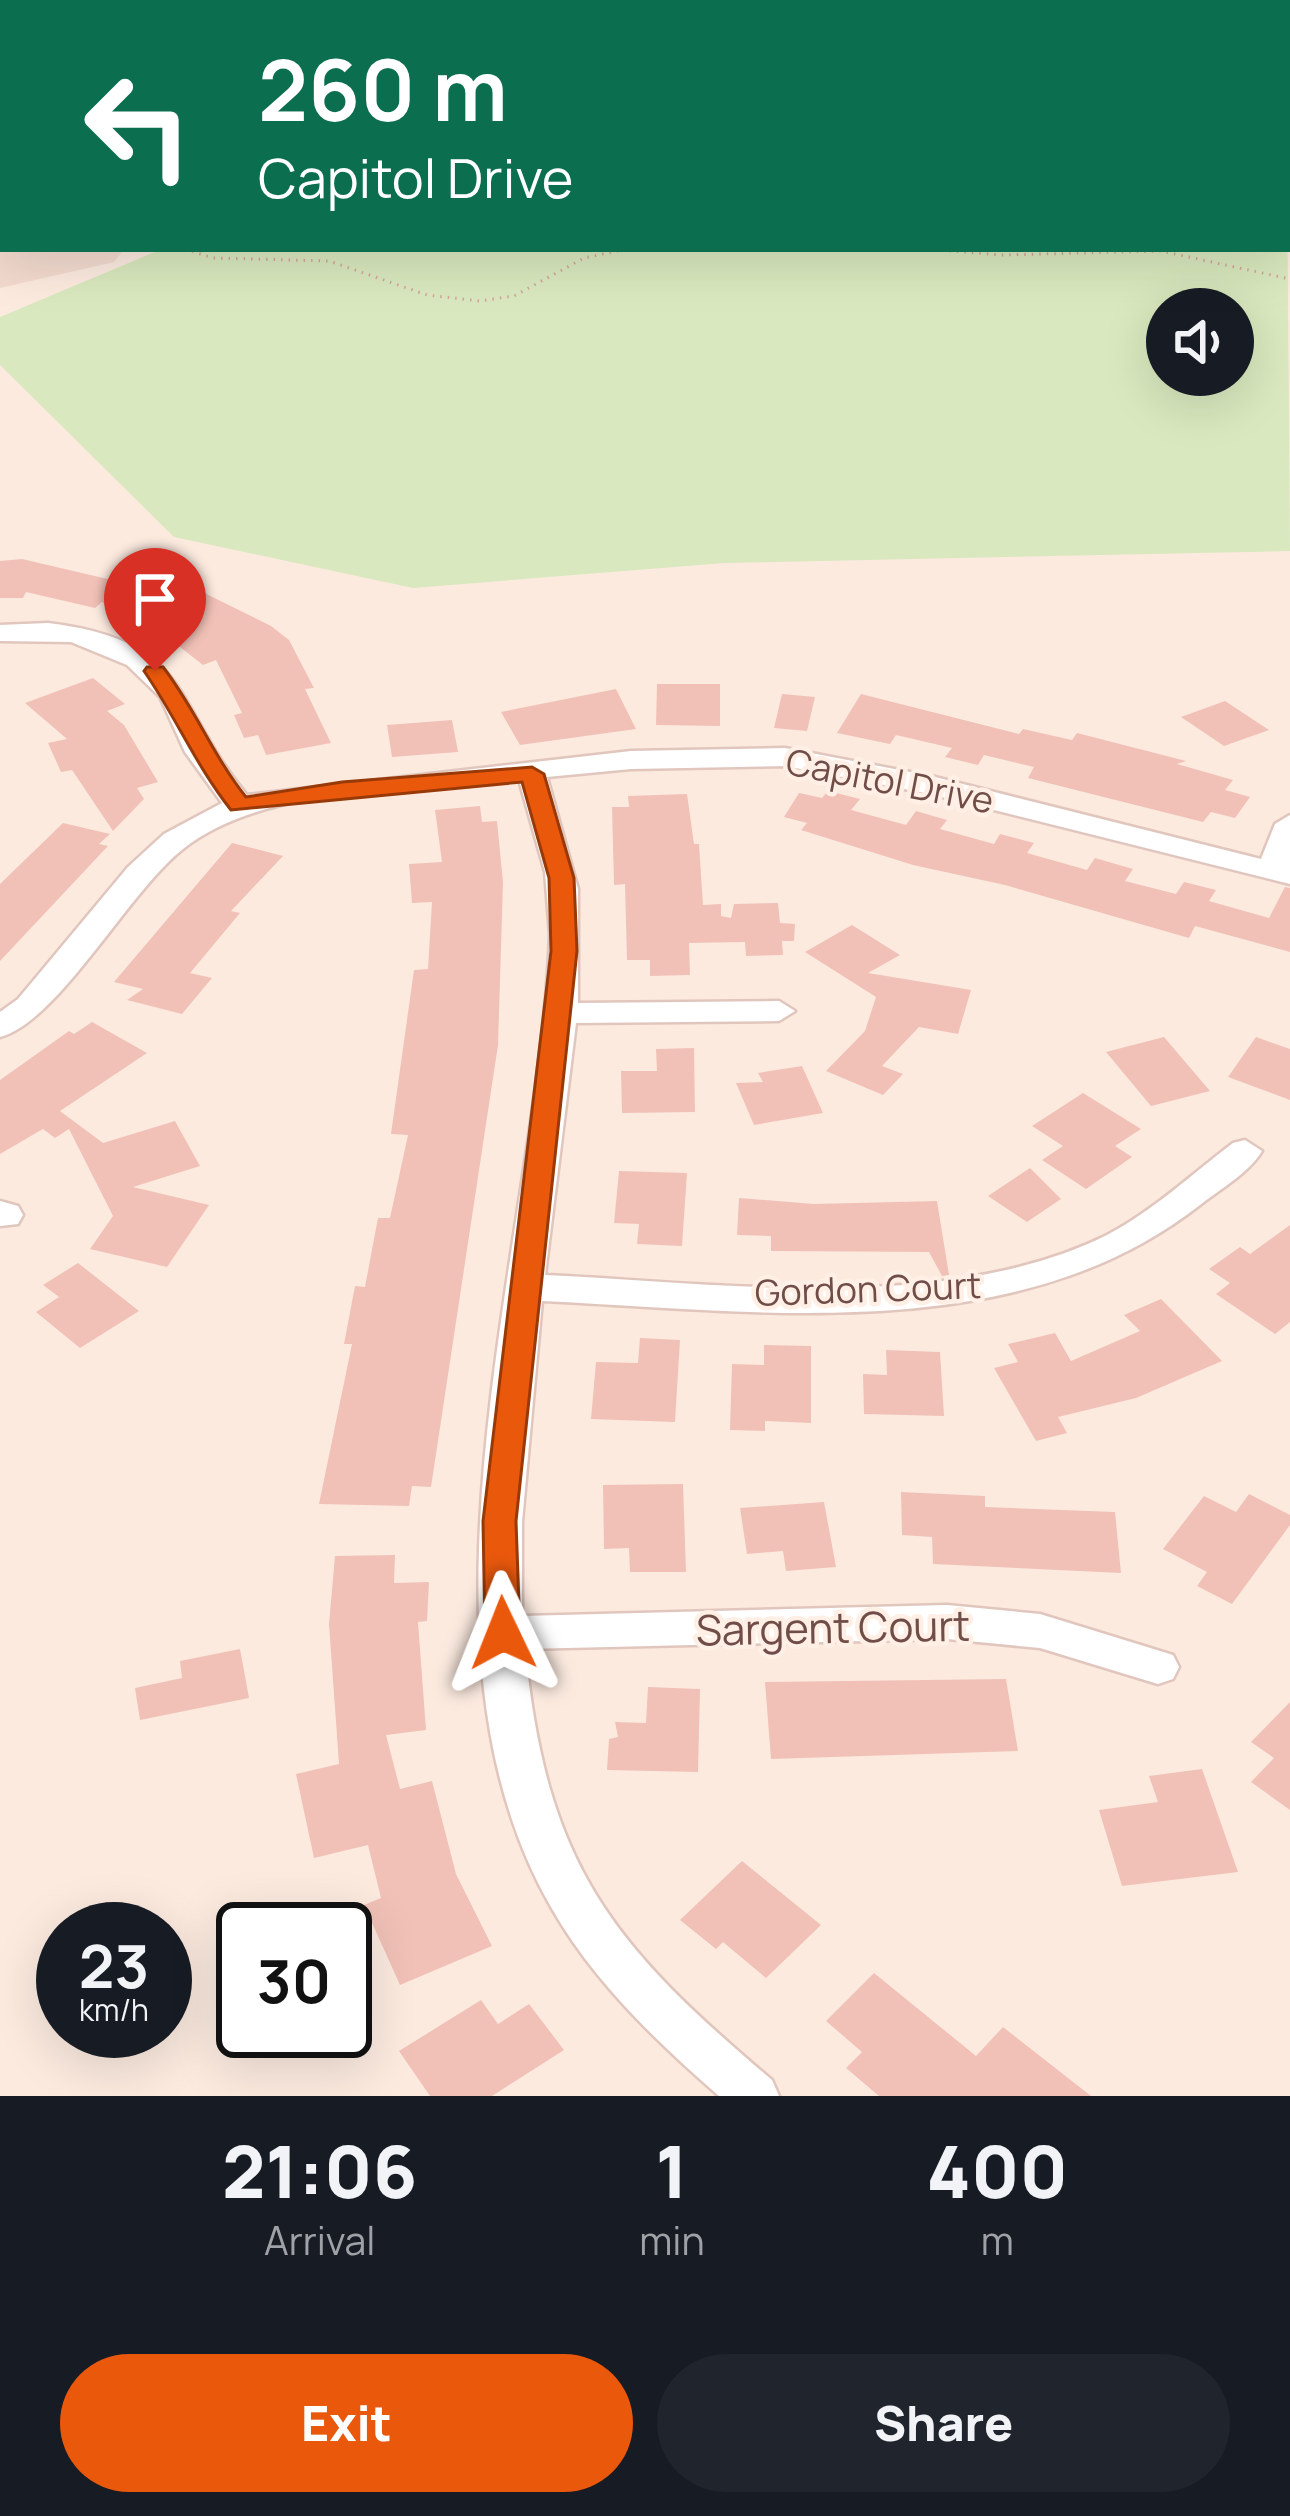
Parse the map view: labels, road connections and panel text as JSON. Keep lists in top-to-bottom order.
{
  "streets": {
    "street": ["Capitol Drive", "Gordon Court", "Sargent Court"]
  },
  "page": {
    "turn": ["260 m", "Capitol Drive"],
    "speed": "23 km/h",
    "limit": "30",
    "eta": [
      "21:06",
      "Arrival",
      "1",
      "min",
      "400",
      "m"
    ],
    "buttons": ["Exit", "Share"]
  }
}
